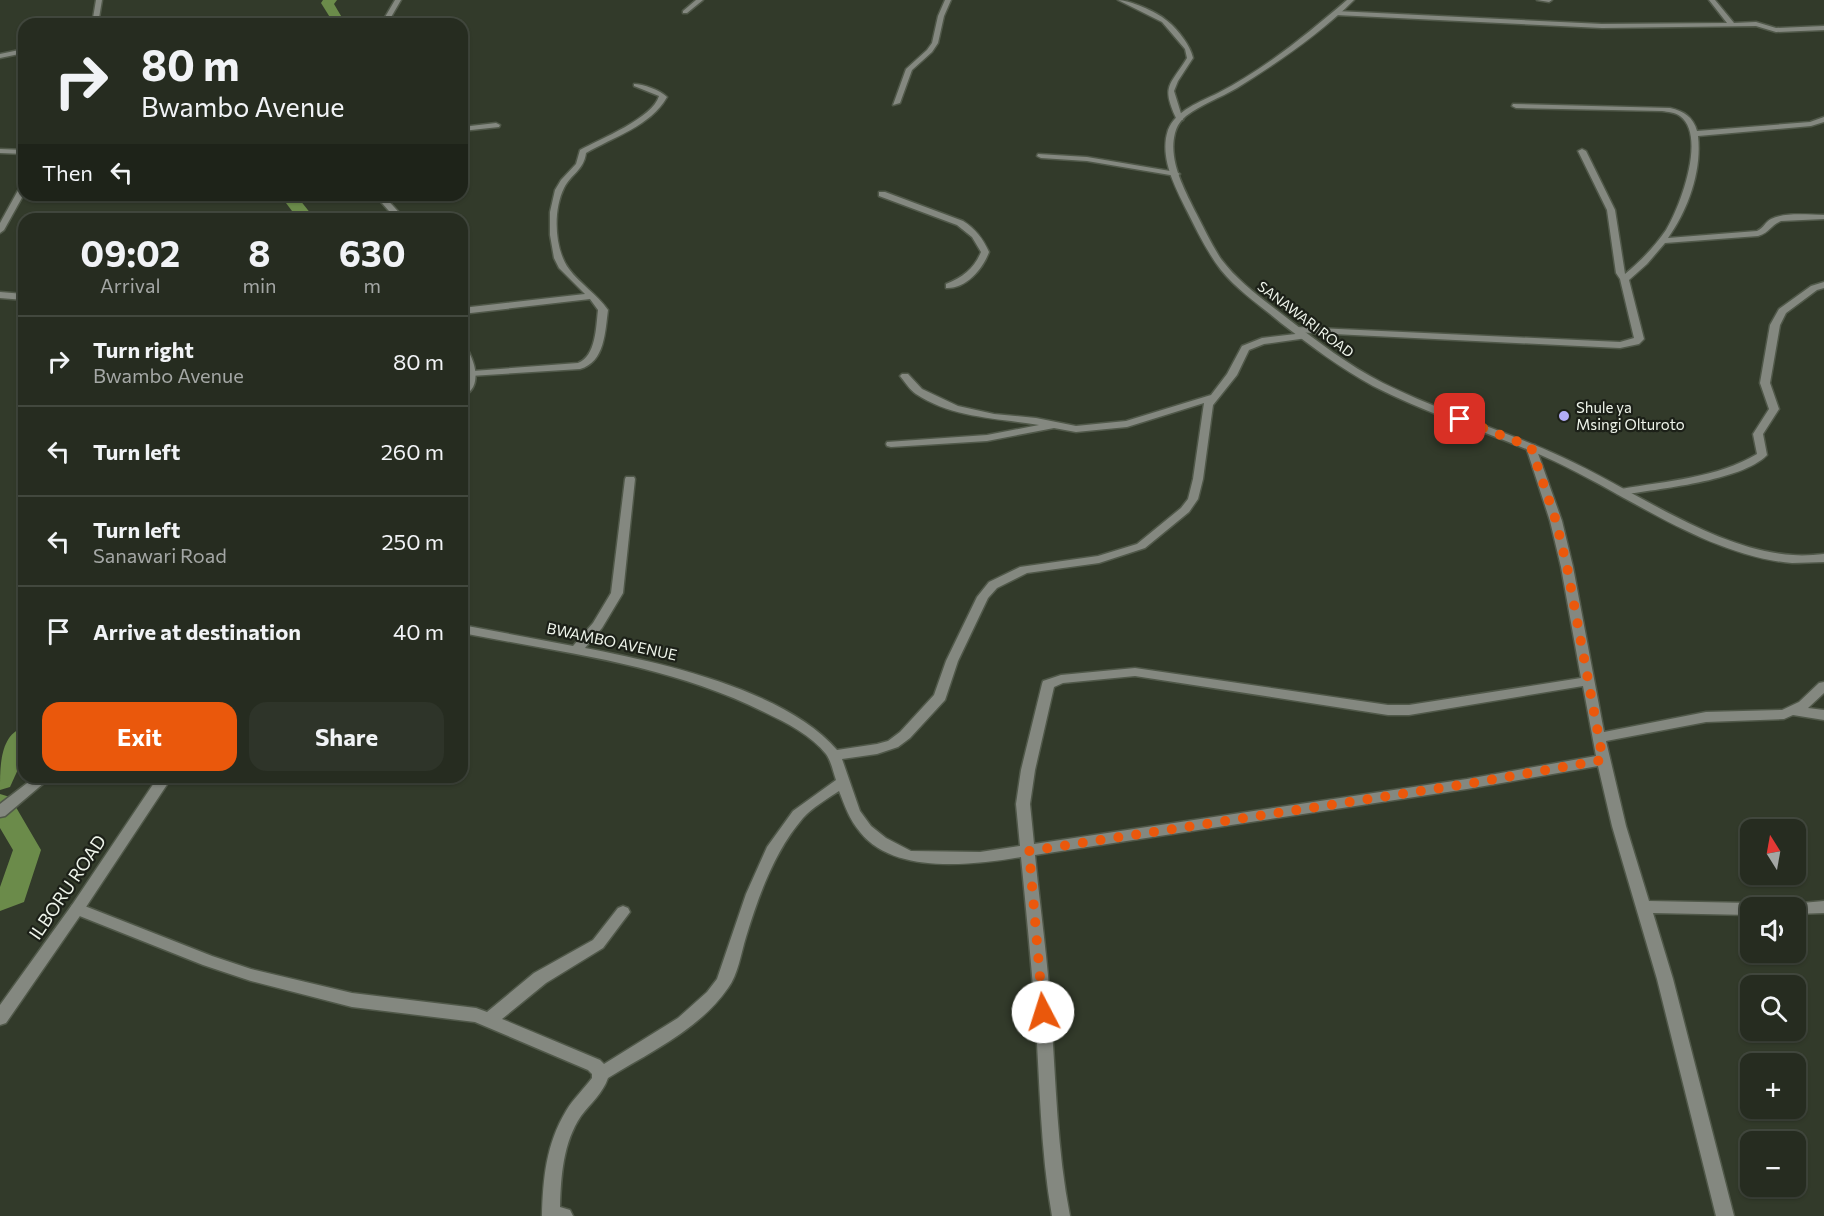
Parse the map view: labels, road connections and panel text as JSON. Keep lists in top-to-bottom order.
{
  "streets": {
    "street": ["SANAWARI ROAD", "BWAMBO AVENUE", "ILBORU ROAD"]
  },
  "places": ["Shule ya Msingi Olturoto"],
  "north": "top",
  "page": {
    "turn": ["80 m", "Bwambo Avenue"],
    "then": "Then",
    "eta": [
      "09:02",
      "Arrival",
      "8",
      "min",
      "630",
      "m"
    ],
    "list": [
      {
        "name": "Turn right",
        "note": "Bwambo Avenue",
        "value": "80 m"
      },
      {
        "name": "Turn left",
        "value": "260 m"
      },
      {
        "name": "Turn left",
        "note": "Sanawari Road",
        "value": "250 m"
      },
      {
        "name": "Arrive at destination",
        "value": "40 m"
      }
    ],
    "buttons": ["Exit", "Share"],
    "map_buttons": ["+", "−"]
  }
}
